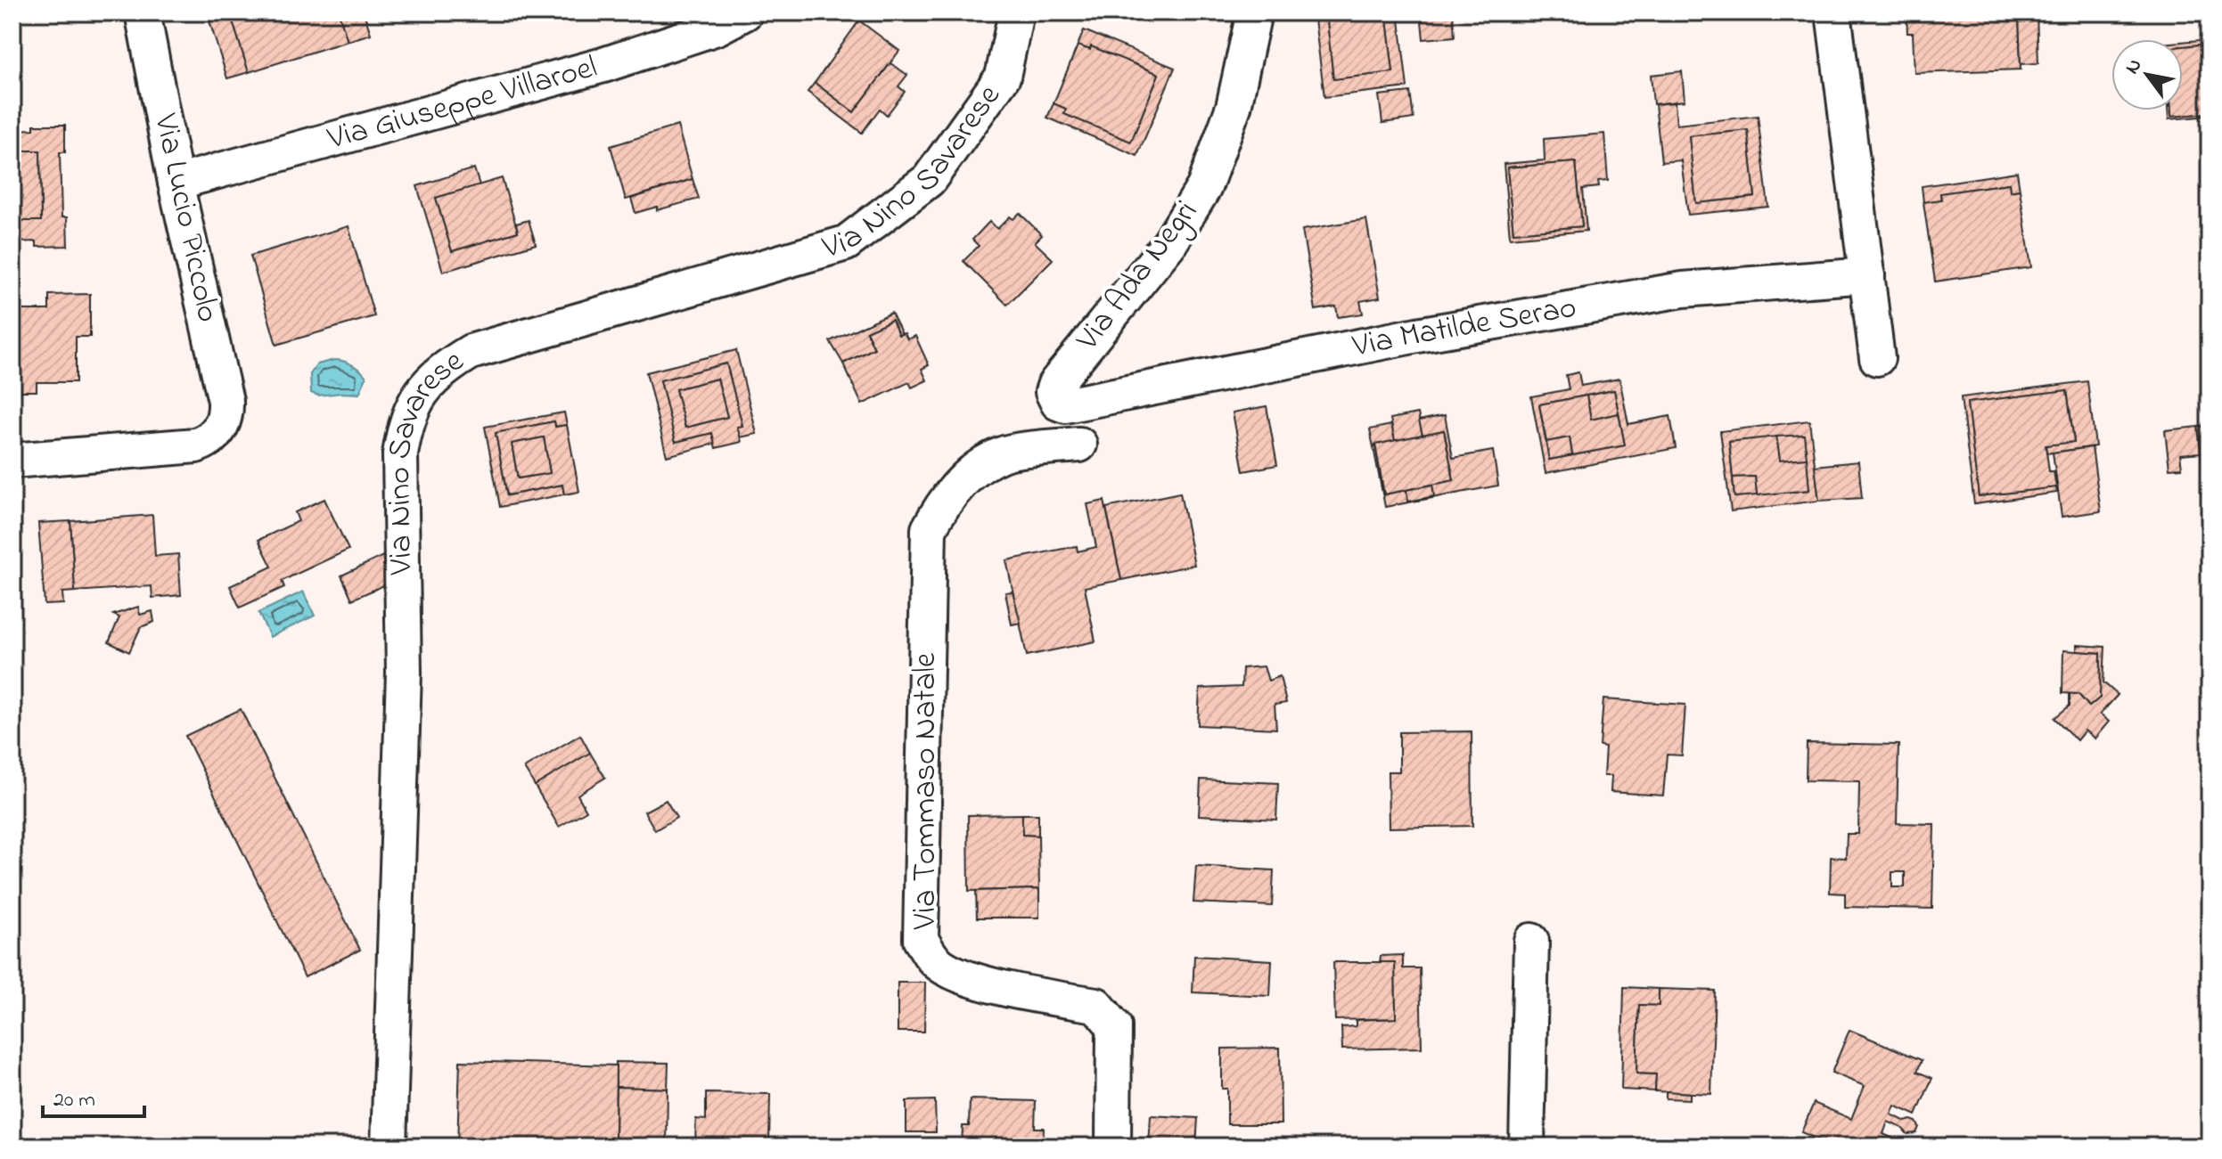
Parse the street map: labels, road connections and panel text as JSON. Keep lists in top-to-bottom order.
{
  "streets": {
    "street": [
      "Via Giuseppe Villaroel",
      "Via Nino Savarese",
      "Via Lucio Piccolo",
      "Via Ada Negri",
      "Via Matilde Serao",
      "Via Tommaso Natale"
    ]
  },
  "crossings": [
    ["Via Giuseppe Villaroel", "Via Lucio Piccolo"],
    ["Via Ada Negri", "Via Matilde Serao"]
  ],
  "scale_bar": "20 m",
  "north": "top left"
}
